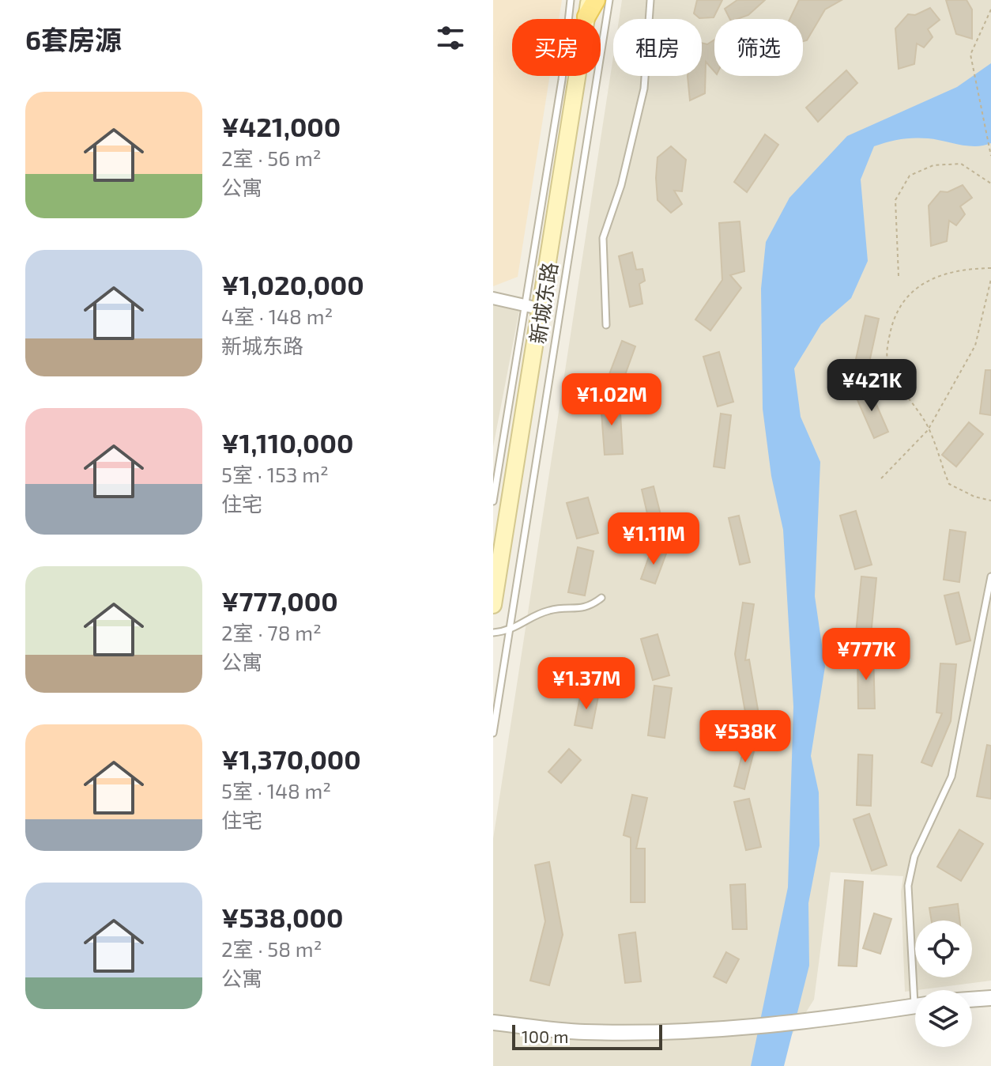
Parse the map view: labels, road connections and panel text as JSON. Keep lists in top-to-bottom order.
{
  "streets": {
    "main road": ["新城东路"]
  },
  "scale_bar": "100 m",
  "page": {
    "heading": "6套房源",
    "chip": ["买房", "租房", "筛选"],
    "list": [
      {
        "name": "¥421,000",
        "note": "2室 · 56 m² · 公寓"
      },
      {
        "name": "¥1,020,000",
        "note": "4室 · 148 m² · 新城东路"
      },
      {
        "name": "¥1,110,000",
        "note": "5室 · 153 m² · 住宅"
      },
      {
        "name": "¥777,000",
        "note": "2室 · 78 m² · 公寓"
      },
      {
        "name": "¥1,370,000",
        "note": "5室 · 148 m² · 住宅"
      },
      {
        "name": "¥538,000",
        "note": "2室 · 58 m² · 公寓"
      }
    ],
    "price": [
      "¥421K",
      "¥1.02M",
      "¥1.11M",
      "¥777K",
      "¥1.37M",
      "¥538K"
    ],
    "scale": "100 m"
  }
}
